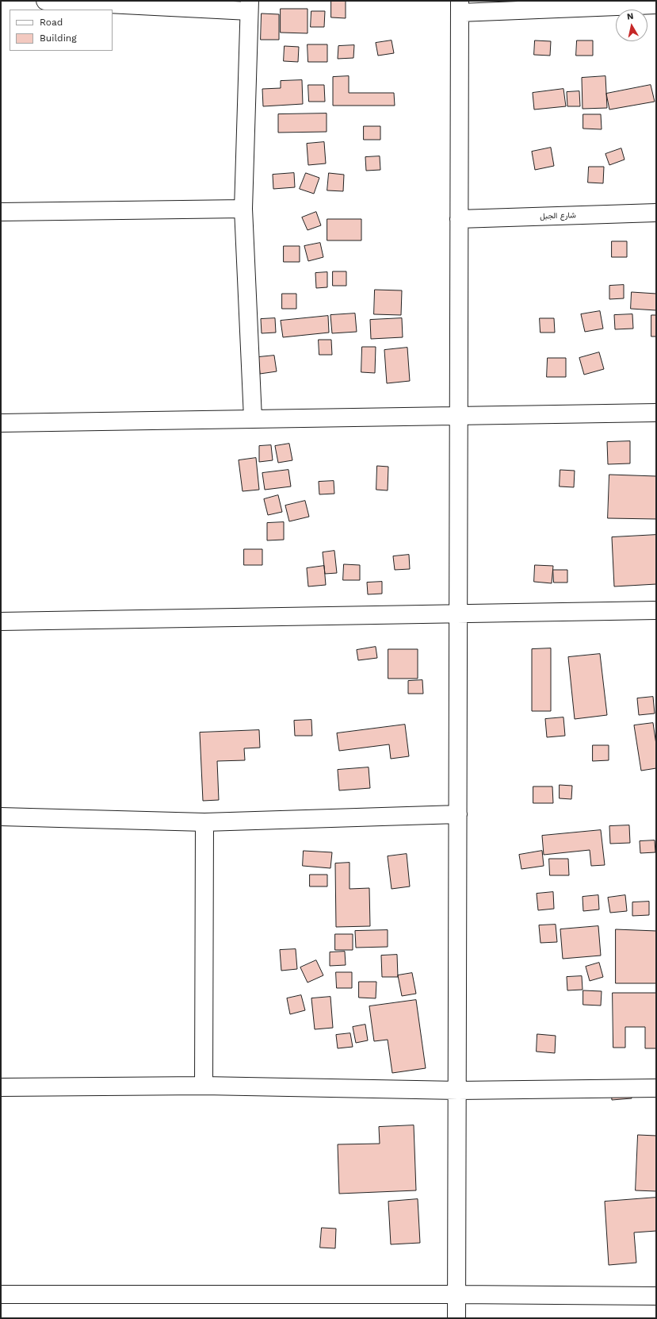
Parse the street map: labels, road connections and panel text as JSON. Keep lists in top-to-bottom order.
{
  "streets": {
    "street": ["شارع الجبل"]
  },
  "legend": ["Road", "Building"],
  "north": "top"
}
